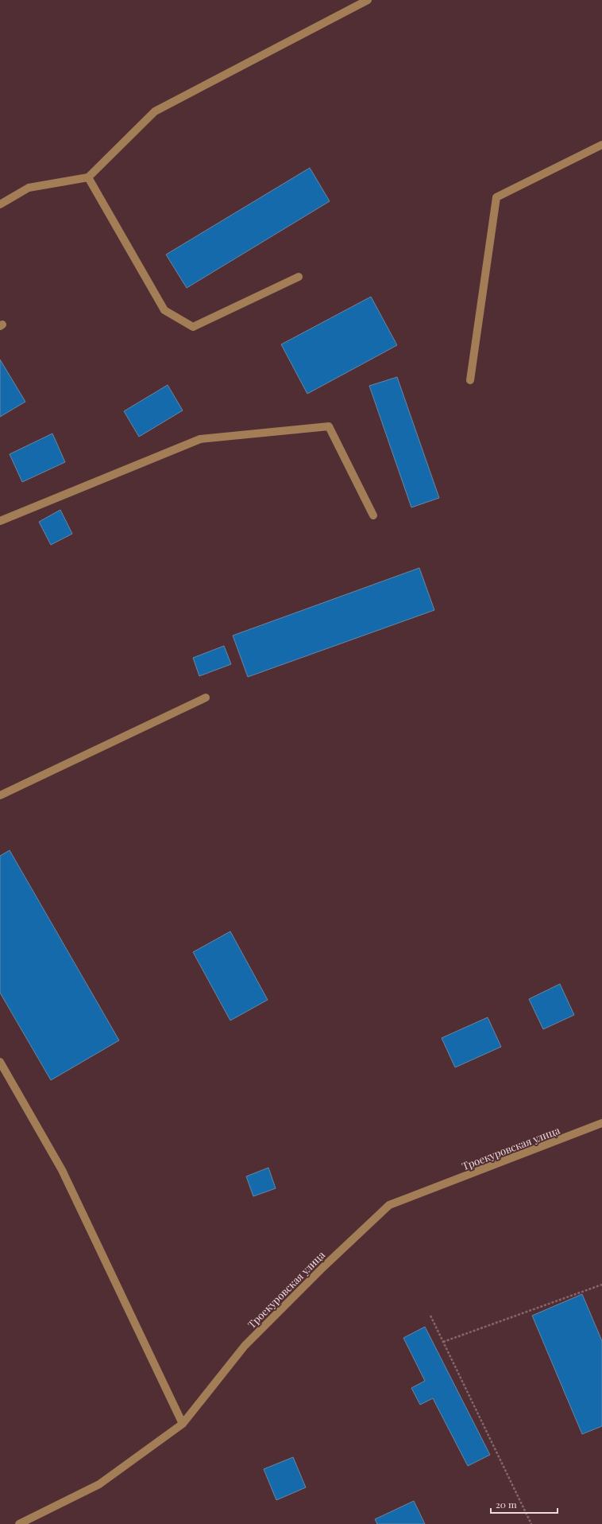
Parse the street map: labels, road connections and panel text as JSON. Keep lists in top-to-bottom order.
{
  "streets": {
    "street": ["Троекуровская улица"]
  },
  "scale_bar": "20 m"
}
